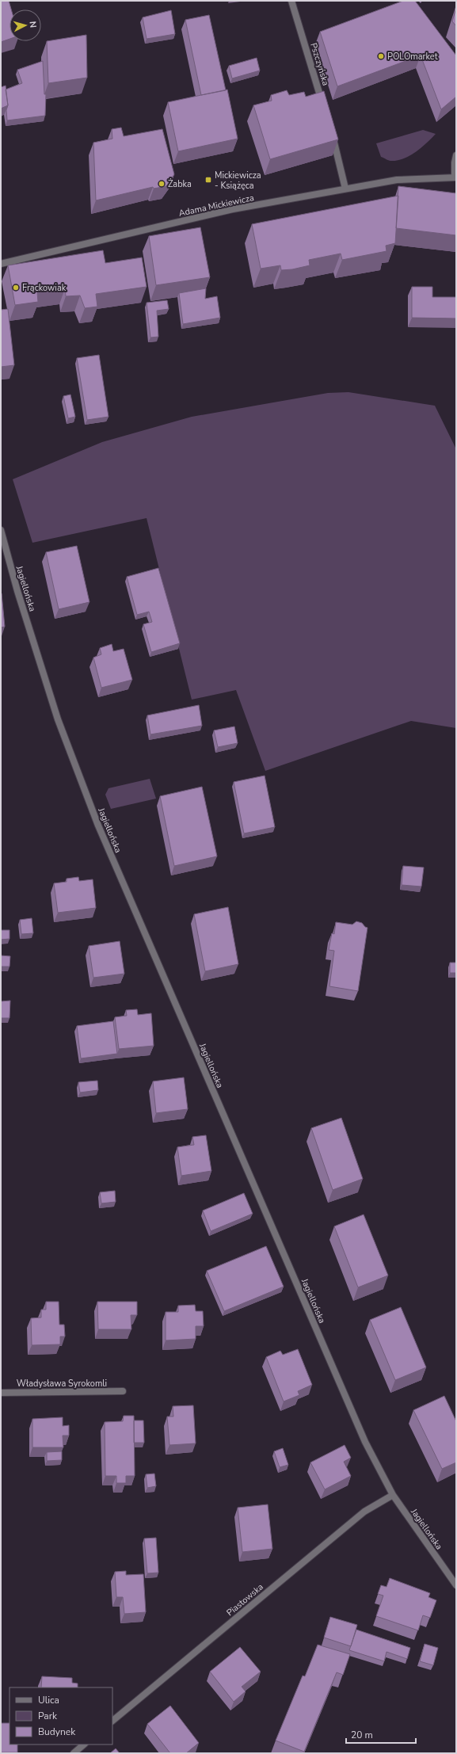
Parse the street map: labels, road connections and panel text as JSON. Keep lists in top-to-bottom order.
{
  "streets": {
    "street": [
      "Pszczyńska",
      "Adama Mickiewicza",
      "Jagiellońska",
      "Władysława Syrokomli",
      "Piastowska"
    ]
  },
  "crossings": [
    ["Jagiellońska", "Piastowska"]
  ],
  "places": {
    "other": ["POLOmarket", "Żabka", "Frąckowiak"],
    "transit": ["Mickiewicza - Książęca"]
  },
  "legend": ["Ulica", "Park", "Budynek"],
  "scale_bar": "20 m",
  "north": "right"
}
